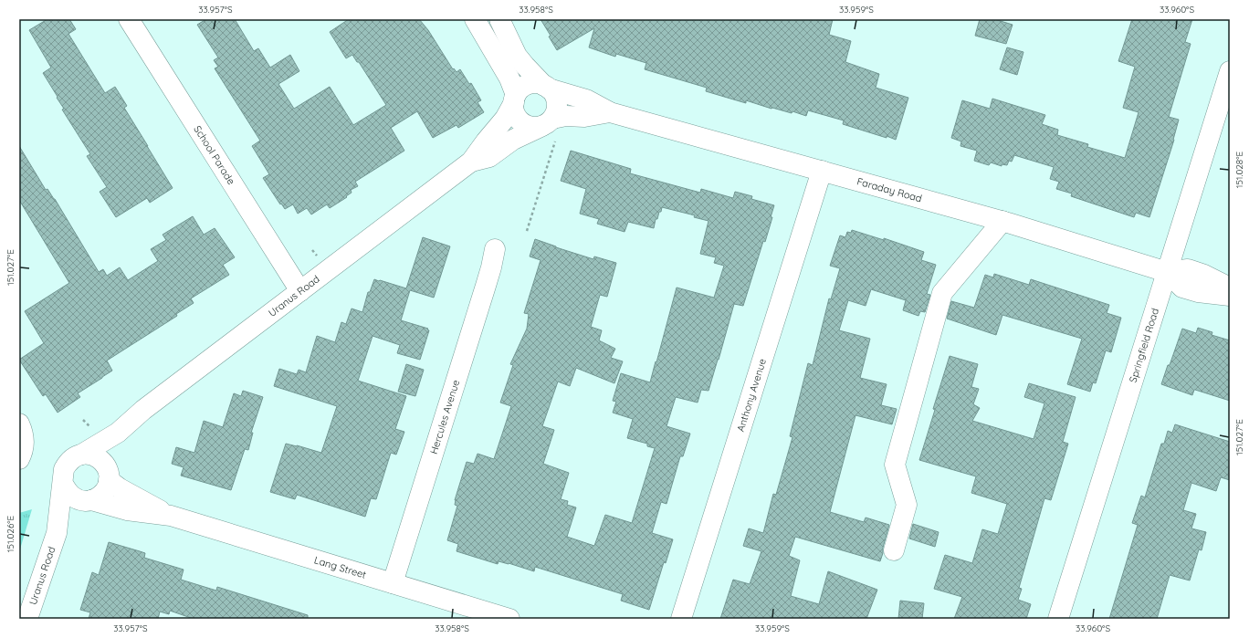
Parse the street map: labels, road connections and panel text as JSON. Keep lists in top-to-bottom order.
{
  "streets": {
    "street": [
      "School Parade",
      "Faraday Road",
      "Uranus Road",
      "Springfield Road",
      "Anthony Avenue",
      "Hercules Avenue",
      "Lang Street"
    ]
  },
  "crossings": [
    ["School Parade", "Uranus Road"],
    ["Faraday Road", "Uranus Road"],
    ["Faraday Road", "Springfield Road"],
    ["Faraday Road", "Anthony Avenue"],
    ["Uranus Road", "Lang Street"],
    ["Hercules Avenue", "Lang Street"]
  ],
  "coordinates": [
    "33.957°S",
    "33.958°S",
    "33.959°S",
    "33.960°S",
    "151.028°E",
    "151.027°E",
    "151.026°E"
  ]
}
